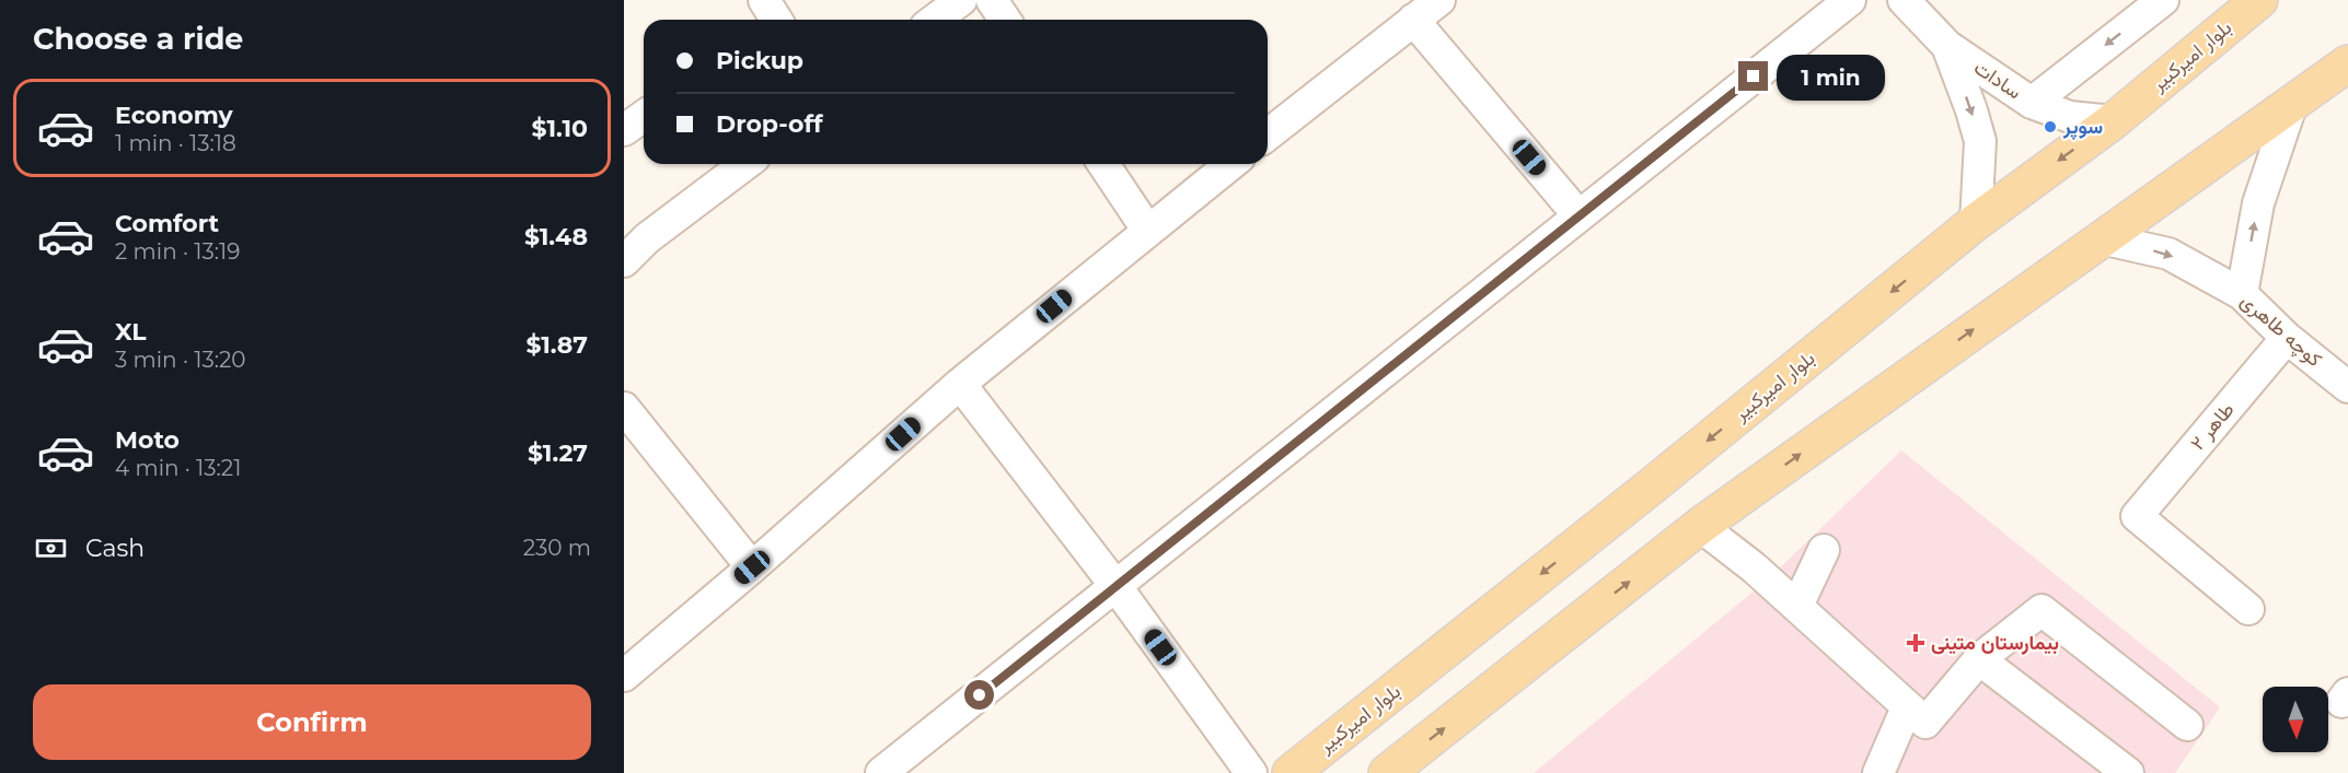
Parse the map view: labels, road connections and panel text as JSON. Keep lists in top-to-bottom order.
{
  "streets": {
    "main road": ["بلوار امیرکبیر"],
    "street": ["سادات", "کوچه طاهری", "طاهر ۲"]
  },
  "crossings": [
    ["بلوار امیرکبیر", "سادات"],
    ["کوچه طاهری", "طاهر ۲"]
  ],
  "one_way": ["کوچه طاهری"],
  "places": {
    "other": ["سوپر"],
    "health": ["بیمارستان متینی"]
  },
  "north": "bottom",
  "page": {
    "heading": "Choose a ride",
    "banner": ["Pickup", "Drop-off"],
    "bubble": "1 min",
    "list": [
      {
        "name": "Economy",
        "note": "1 min · 13:18",
        "value": "$1.10"
      },
      {
        "name": "Comfort",
        "note": "2 min · 13:19",
        "value": "$1.48"
      },
      {
        "name": "XL",
        "note": "3 min · 13:20",
        "value": "$1.87"
      },
      {
        "name": "Moto",
        "note": "4 min · 13:21",
        "value": "$1.27"
      }
    ],
    "pay": ["Cash", "230 m"],
    "buttons": "Confirm"
  }
}
